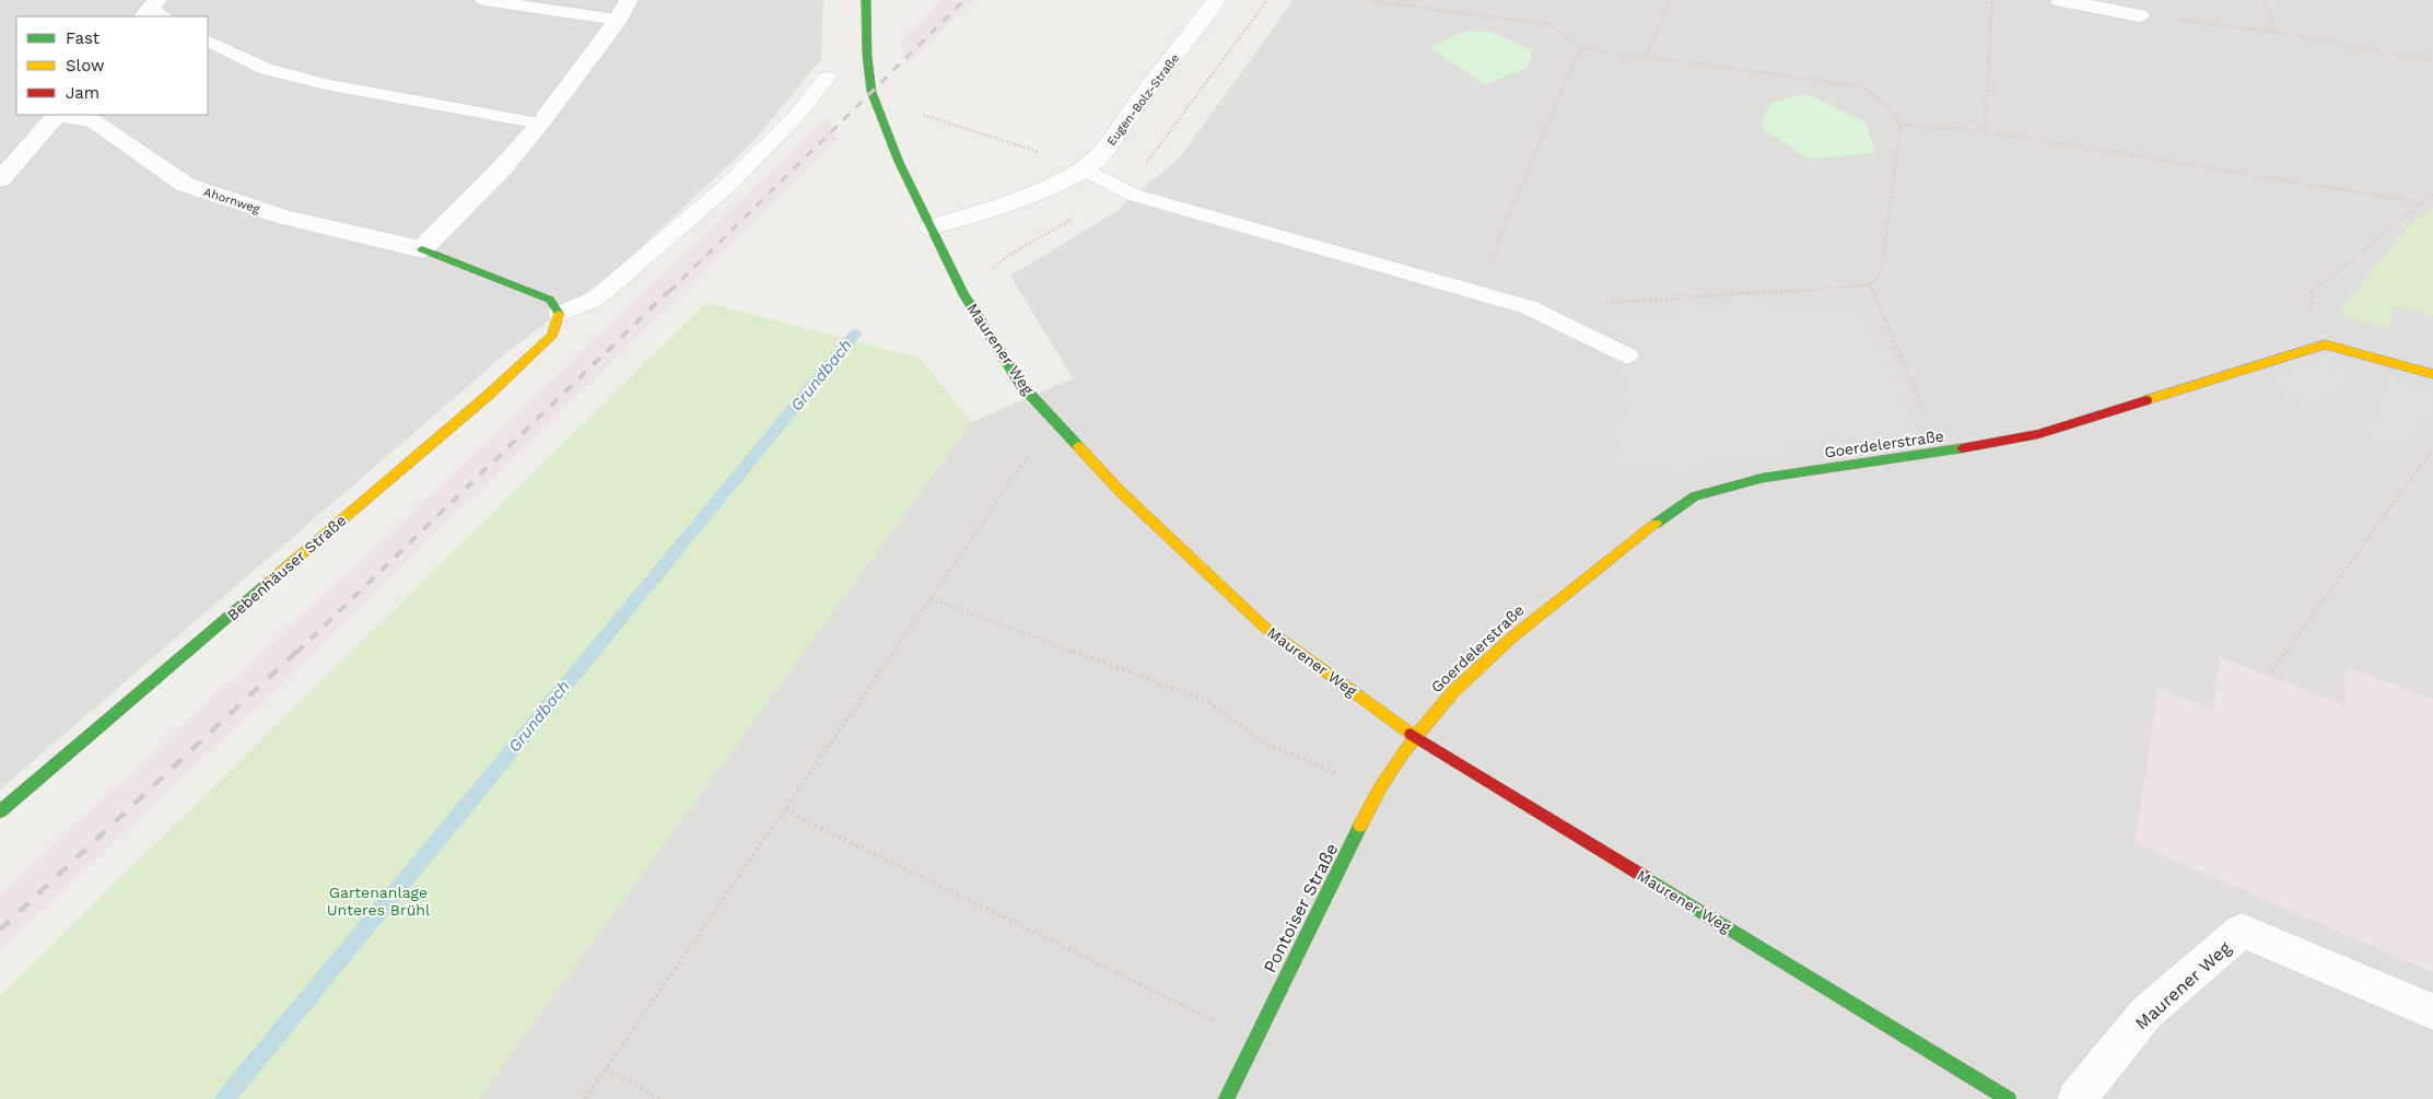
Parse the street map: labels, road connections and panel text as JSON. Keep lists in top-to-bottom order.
{
  "streets": {
    "street": [
      "Eugen-Bolz-Straße",
      "Ahornweg",
      "Maurener Weg",
      "Goerdelerstraße",
      "Bebenhäuser Straße",
      "Pontoiser Straße"
    ]
  },
  "crossings": [
    ["Eugen-Bolz-Straße", "Maurener Weg"],
    ["Ahornweg", "Bebenhäuser Straße"],
    ["Maurener Weg", "Goerdelerstraße"],
    ["Maurener Weg", "Pontoiser Straße"],
    ["Goerdelerstraße", "Pontoiser Straße"]
  ],
  "water": ["Grundbach"],
  "parks": ["Gartenanlage Unteres Brühl"],
  "legend": ["Fast", "Slow", "Jam"]
}
